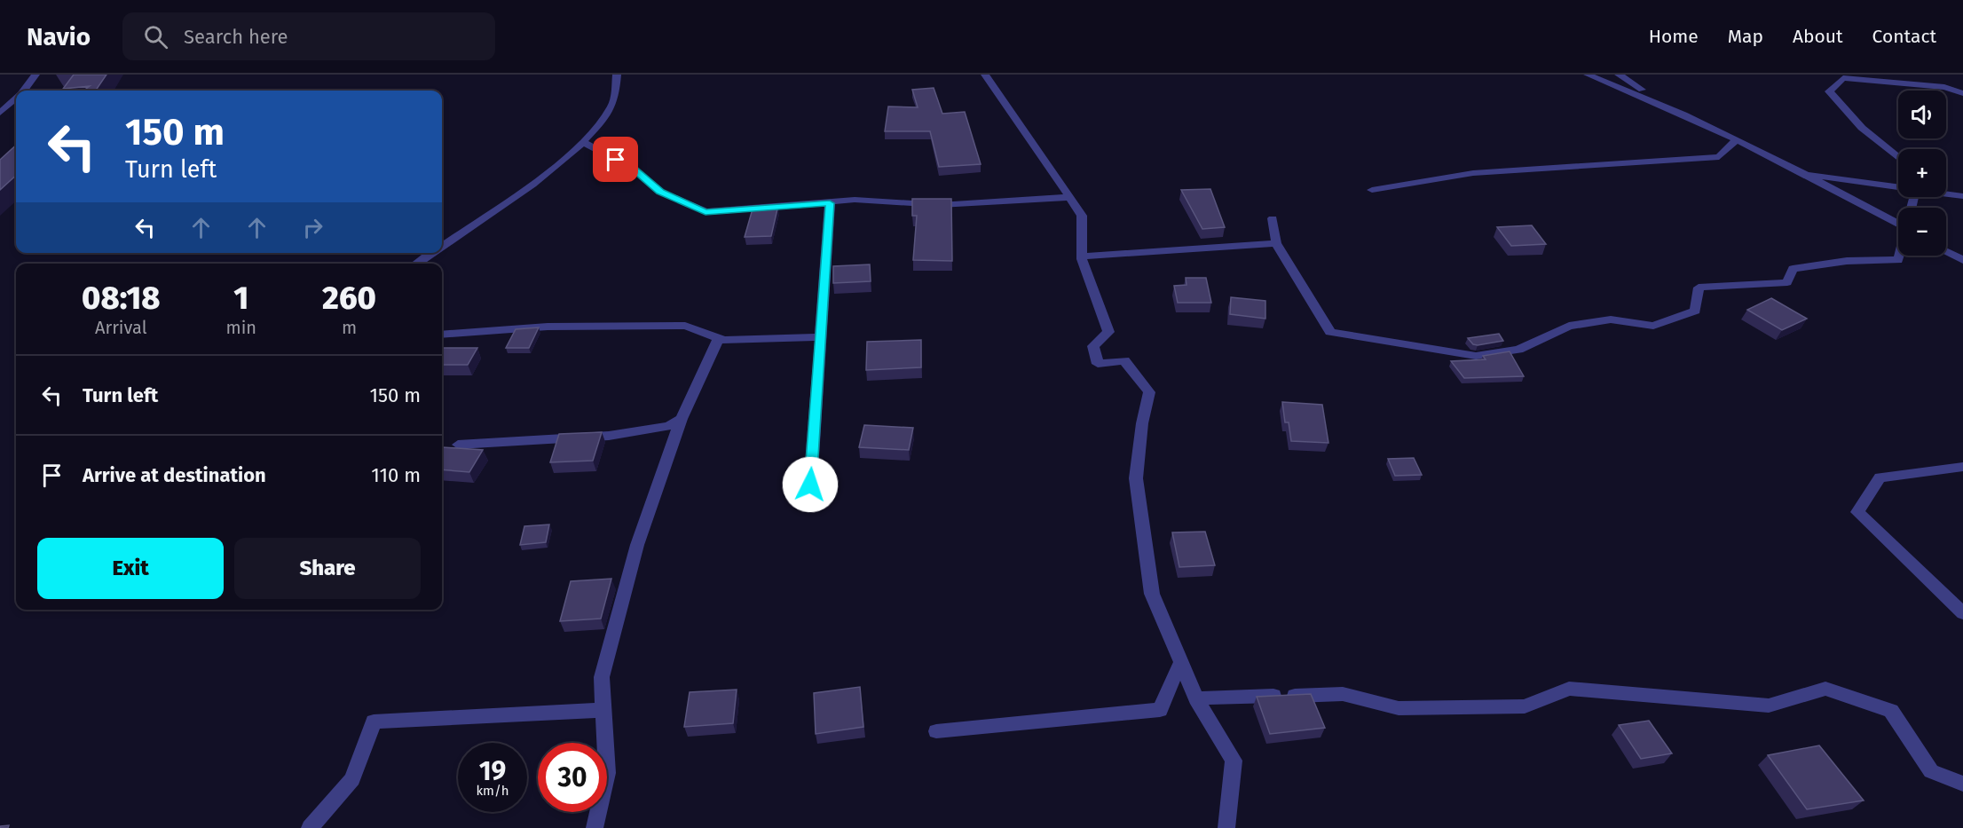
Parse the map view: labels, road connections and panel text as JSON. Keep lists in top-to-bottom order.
{
  "page": {
    "header": "Navio",
    "search": "Search here",
    "nav": [
      "Home",
      "Map",
      "About",
      "Contact"
    ],
    "map_buttons": ["+", "−"],
    "turn": ["150 m", "Turn left"],
    "eta": [
      "08:18",
      "Arrival",
      "1",
      "min",
      "260",
      "m"
    ],
    "list": [
      {
        "name": "Turn left",
        "value": "150 m"
      },
      {
        "name": "Arrive at destination",
        "value": "110 m"
      }
    ],
    "buttons": ["Exit", "Share"],
    "speed": "19 km/h",
    "limit": "30"
  }
}
